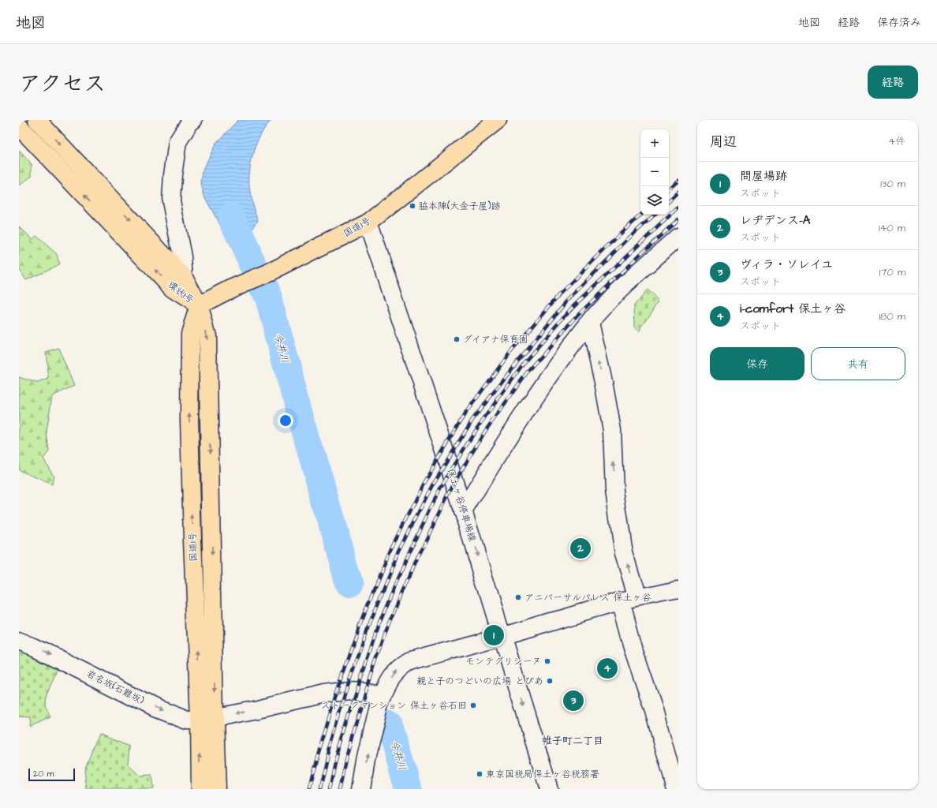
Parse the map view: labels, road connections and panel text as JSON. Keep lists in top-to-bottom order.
{
  "streets": {
    "main road": ["国道1号", "環状1号"],
    "street": ["保土ヶ谷停車場線", "岩名坂(石難坂)"]
  },
  "crossings": [
    ["国道1号", "環状1号"],
    ["国道1号", "保土ヶ谷停車場線"],
    ["国道1号", "岩名坂(石難坂)"]
  ],
  "districts": ["帷子町二丁目"],
  "water": ["今井川"],
  "places": [
    "脇本陣(大金子屋)跡",
    "ダイアナ保育園",
    "アニバーサルパレス 保土ヶ谷",
    "モンテグリシーヌ",
    "親と子のつどいの広場 とぴあ",
    "ストークマンション 保土ヶ谷石田",
    "東京国税局保土ヶ谷税務署"
  ],
  "scale_bar": "20 m",
  "page": {
    "header": "地図",
    "nav": ["地図", "経路", "保存済み"],
    "title": "アクセス",
    "buttons": [
      "経路",
      ["保存", "共有"]
    ],
    "heading": ["周辺", "4件"],
    "map_buttons": ["+", "−"],
    "list": [
      {
        "mark": "1",
        "name": "問屋場跡",
        "note": "スポット",
        "value": "130 m"
      },
      {
        "mark": "2",
        "name": "レヂデンス-A",
        "note": "スポット",
        "value": "140 m"
      },
      {
        "mark": "3",
        "name": "ヴィラ・ソレイユ",
        "note": "スポット",
        "value": "170 m"
      },
      {
        "mark": "4",
        "name": "i-comfort 保土ヶ谷",
        "note": "スポット",
        "value": "180 m"
      }
    ],
    "pins": [
      "2",
      "1",
      "4",
      "3"
    ],
    "scale": "20 m"
  }
}
